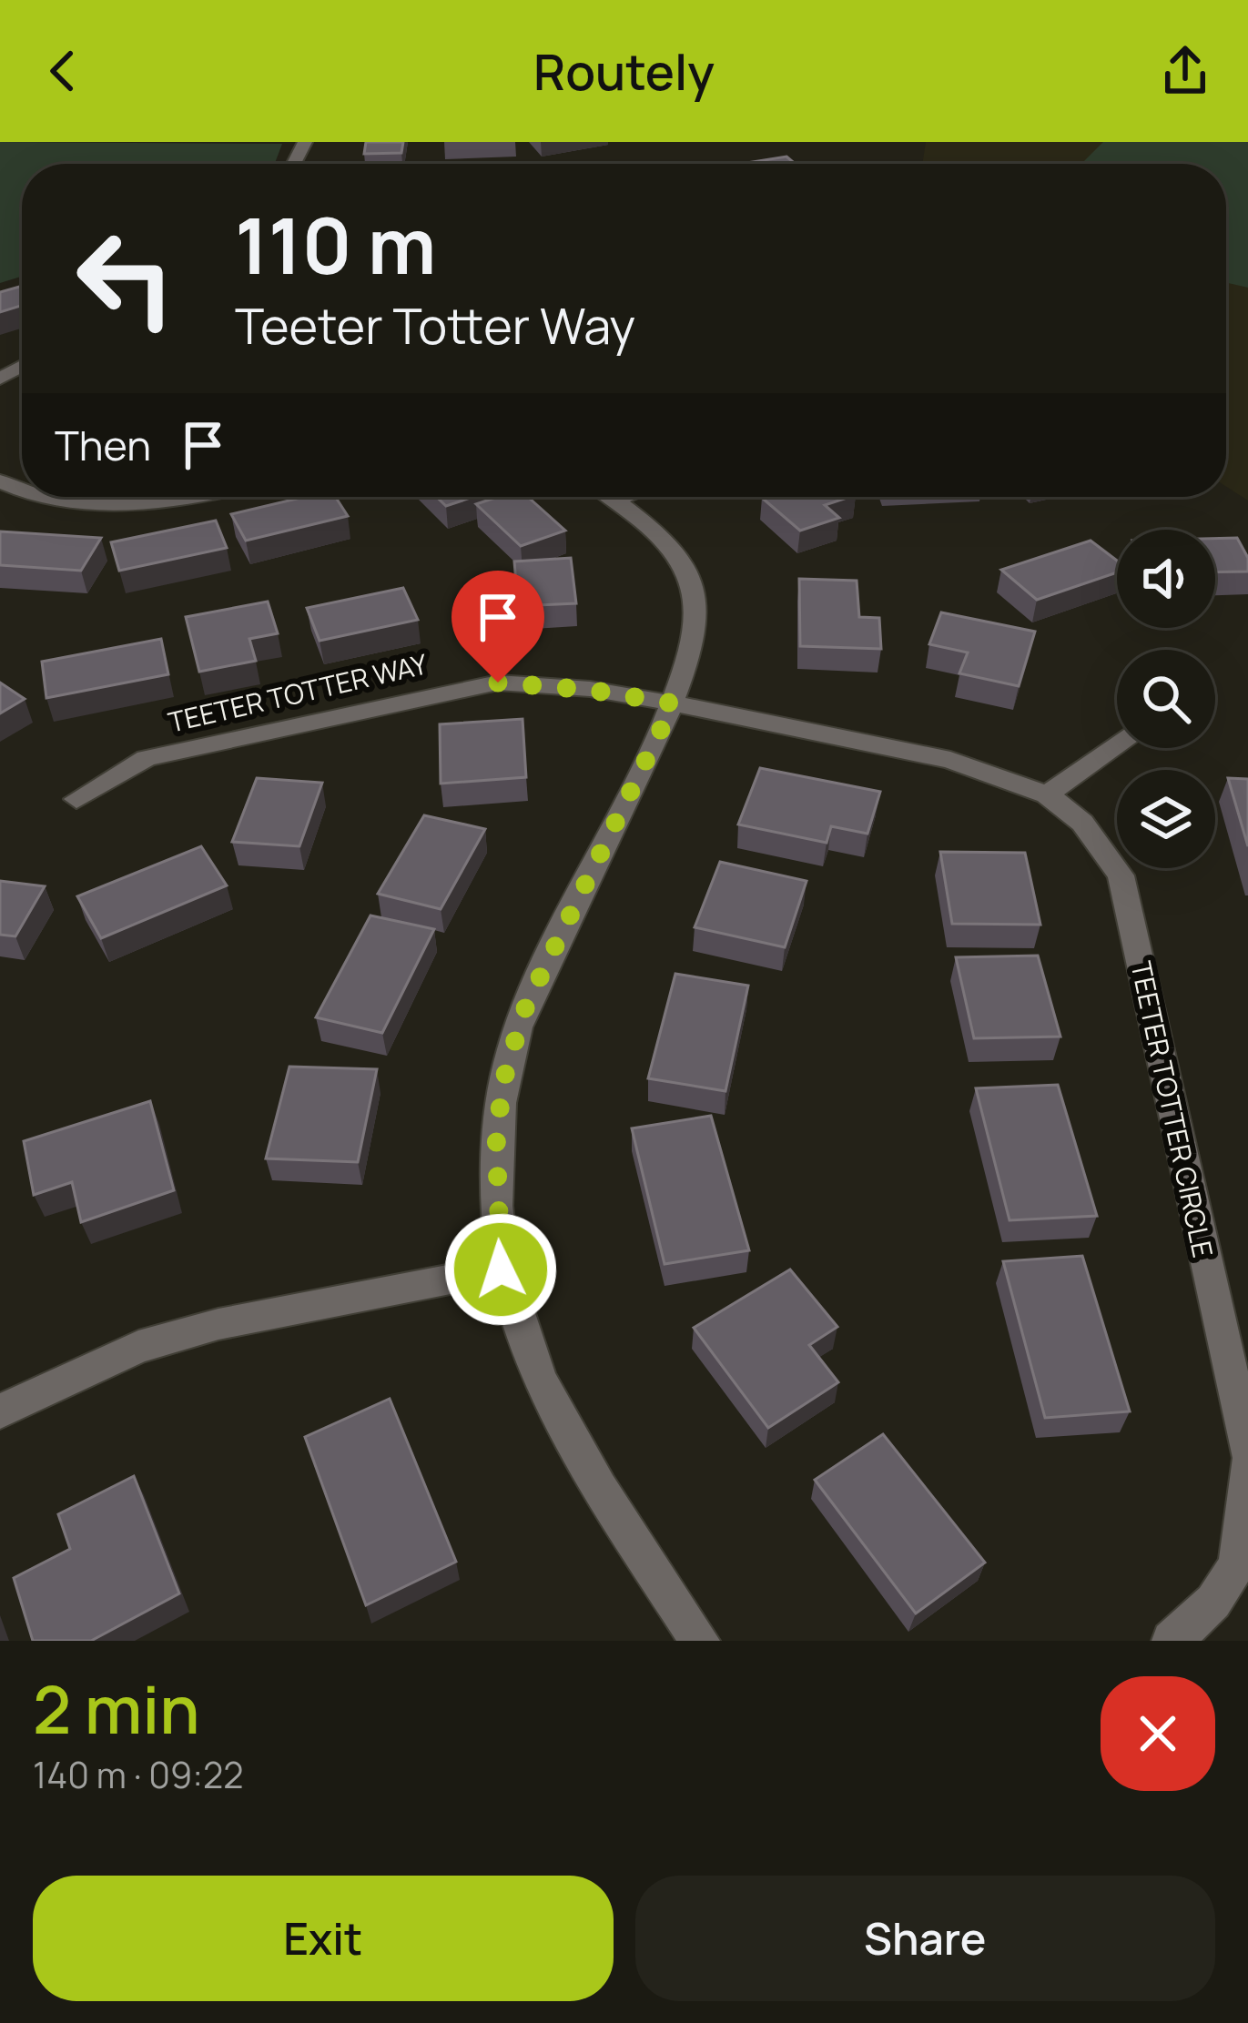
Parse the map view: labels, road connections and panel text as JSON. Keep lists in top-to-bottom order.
{
  "streets": {
    "street": ["TEETER TOTTER WAY", "TEETER TOTTER CIRCLE"]
  },
  "crossings": [
    ["TEETER TOTTER WAY", "TEETER TOTTER CIRCLE"]
  ],
  "page": {
    "header": "Routely",
    "turn": ["110 m", "Teeter Totter Way"],
    "then": "Then",
    "heading": ["2 min", "140 m · 09:22"],
    "buttons": ["Exit", "Share"]
  }
}
